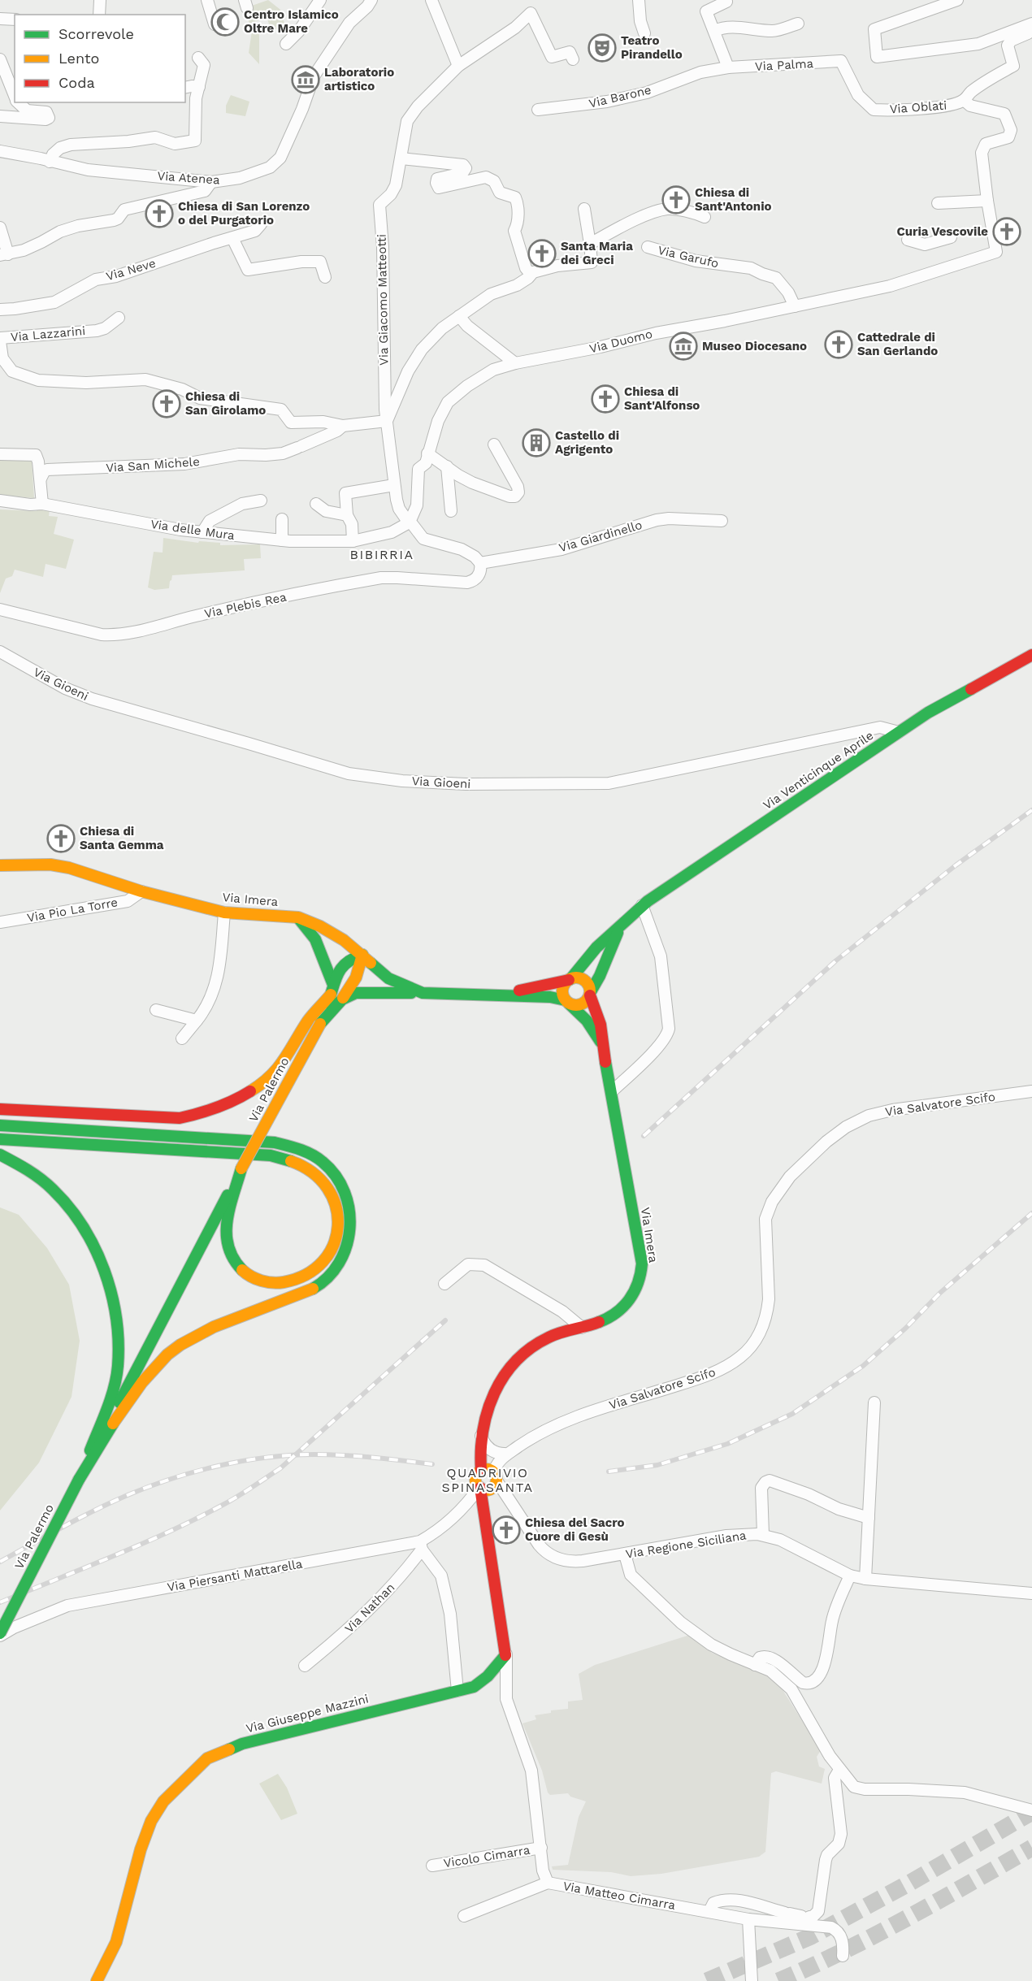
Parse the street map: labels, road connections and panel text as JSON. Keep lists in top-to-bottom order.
{
  "streets": {
    "main road": [
      "Via Venticinque Aprile",
      "Via Imera",
      "Via Palermo",
      "Via Giuseppe Mazzini"
    ],
    "street": [
      "Via Palma",
      "Via Barone",
      "Via Oblati",
      "Via Atenea",
      "Via Garufo",
      "Via Neve",
      "Via Giacomo Matteotti",
      "Via Lazzarini",
      "Via Duomo",
      "Via San Michele",
      "Via delle Mura",
      "Via Giardinello",
      "Via Plebis Rea",
      "Via Gioeni",
      "Via Pio La Torre",
      "Via Salvatore Scifo",
      "Via Regione Siciliana",
      "Via Piersanti Mattarella",
      "Via Nathan",
      "Vicolo Cimarra",
      "Via Matteo Cimarra"
    ]
  },
  "crossings": [
    ["Via Palma", "Via Barone"],
    ["Via Palma", "Via Oblati"],
    ["Via Garufo", "Via Duomo"],
    ["Via Duomo", "Via delle Mura"],
    ["Via Giardinello", "Via Plebis Rea"],
    ["Via Gioeni", "Via Venticinque Aprile"],
    ["Via Venticinque Aprile", "Via Imera"],
    ["Via Imera", "Via Pio La Torre"],
    ["Via Imera", "Via Salvatore Scifo"],
    ["Via Imera", "Via Regione Siciliana"],
    ["Via Imera", "Via Piersanti Mattarella"],
    ["Via Palermo", "Via Piersanti Mattarella"],
    ["Via Salvatore Scifo", "Via Regione Siciliana"],
    ["Via Salvatore Scifo", "Via Piersanti Mattarella"],
    ["Via Regione Siciliana", "Via Piersanti Mattarella"],
    ["Via Piersanti Mattarella", "Via Nathan"],
    ["Via Giuseppe Mazzini", "Via Matteo Cimarra"],
    ["Vicolo Cimarra", "Via Matteo Cimarra"]
  ],
  "districts": ["BIBIRRIA", "QUADRIVIO SPINASANTA"],
  "places": {
    "mosque": ["Centro Islamico Oltre Mare"],
    "theatre": ["Teatro Pirandello"],
    "museum": ["Laboratorio artistico", "Museo Diocesano"],
    "church": [
      "Chiesa di Sant'Antonio",
      "Chiesa di San Lorenzo o del Purgatorio",
      "Curia Vescovile",
      "Santa Maria dei Greci",
      "Cattedrale di San Gerlando",
      "Chiesa di Sant'Alfonso",
      "Chiesa di San Girolamo",
      "Chiesa di Santa Gemma",
      "Chiesa del Sacro Cuore di Gesù"
    ],
    "building": ["Castello di Agrigento"]
  },
  "legend": ["Scorrevole", "Lento", "Coda"]
}
